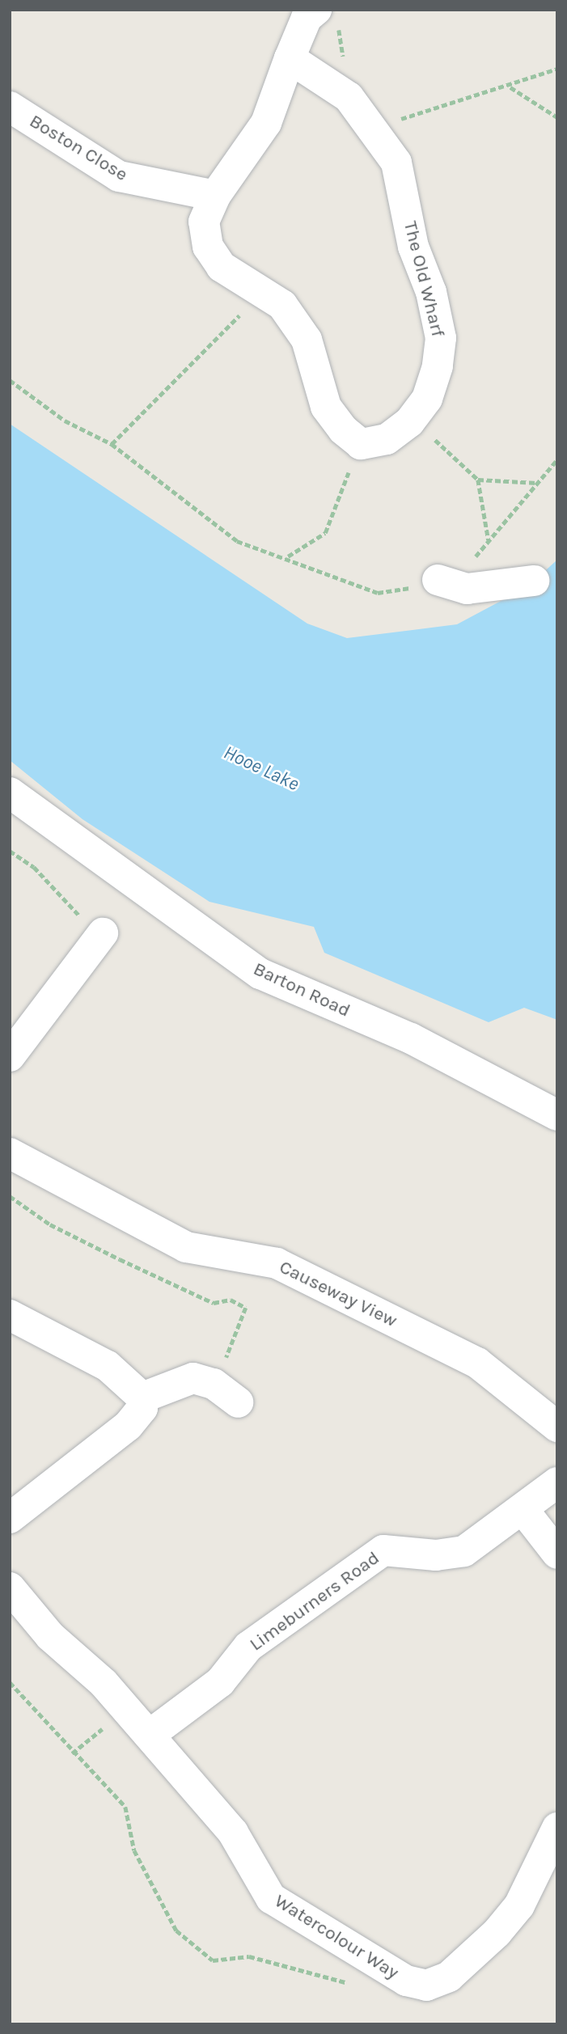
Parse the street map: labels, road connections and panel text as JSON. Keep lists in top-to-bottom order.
{
  "streets": {
    "street": [
      "Boston Close",
      "The Old Wharf",
      "Barton Road",
      "Causeway View",
      "Limeburners Road",
      "Watercolour Way"
    ]
  },
  "crossings": [
    ["Limeburners Road", "Watercolour Way"]
  ],
  "water": ["Hooe Lake"]
}
